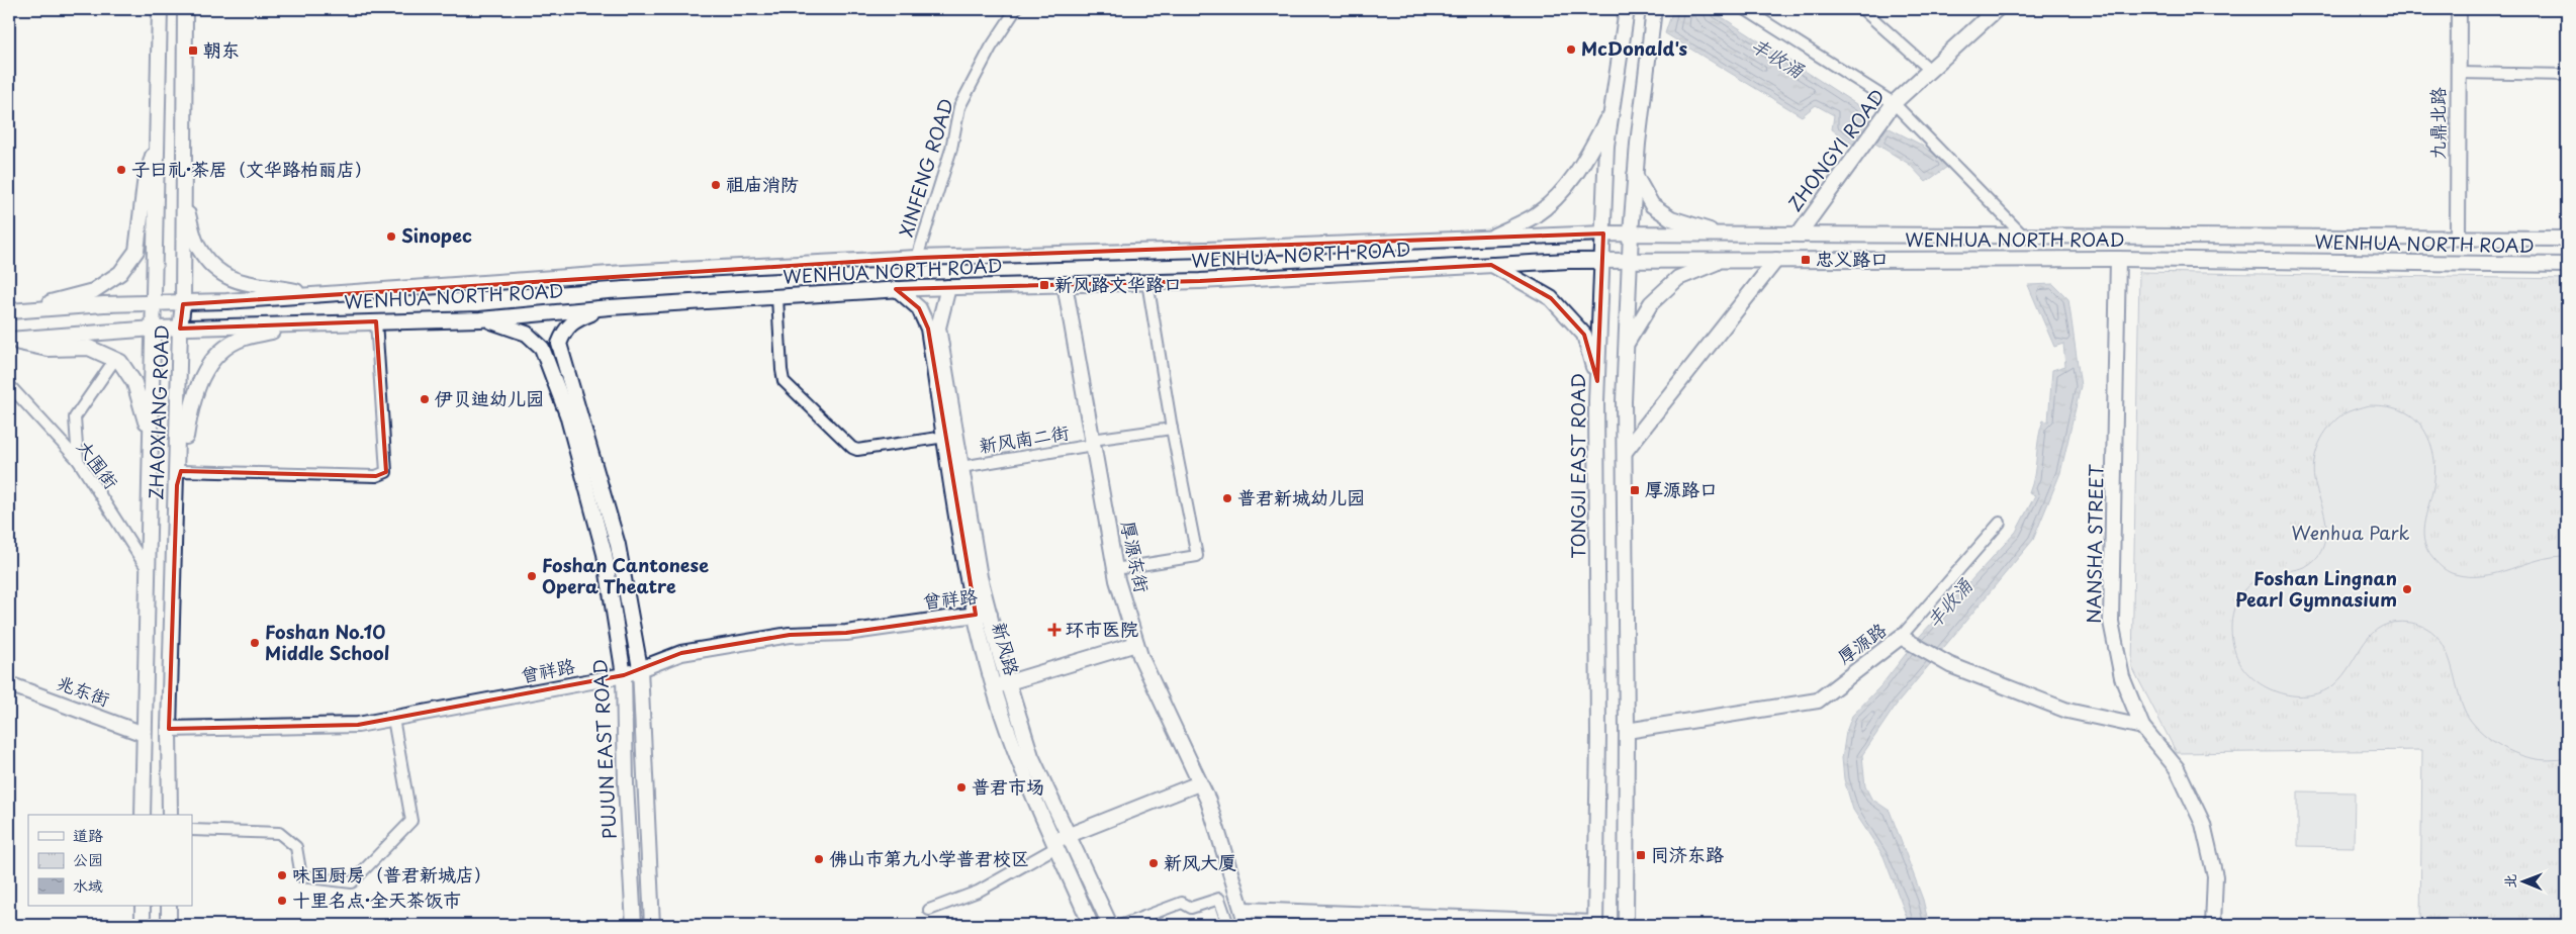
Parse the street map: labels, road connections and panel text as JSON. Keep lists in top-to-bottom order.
{
  "streets": {
    "main road": [
      "九鼎北路",
      "ZHONGYI ROAD",
      "WENHUA NORTH ROAD",
      "ZHAOXIANG ROAD",
      "TONGJI EAST ROAD",
      "NANSHA STREET",
      "厚源东街",
      "曾祥路",
      "厚源路",
      "新风路",
      "兆东街",
      "PUJUN EAST ROAD"
    ],
    "street": ["XINFENG ROAD", "新风南二街", "大围街"]
  },
  "crossings": [
    ["九鼎北路", "WENHUA NORTH ROAD"],
    ["ZHONGYI ROAD", "WENHUA NORTH ROAD"],
    ["XINFENG ROAD", "WENHUA NORTH ROAD"],
    ["WENHUA NORTH ROAD", "ZHAOXIANG ROAD"],
    ["WENHUA NORTH ROAD", "TONGJI EAST ROAD"],
    ["WENHUA NORTH ROAD", "NANSHA STREET"],
    ["WENHUA NORTH ROAD", "厚源东街"],
    ["WENHUA NORTH ROAD", "新风路"],
    ["WENHUA NORTH ROAD", "PUJUN EAST ROAD"],
    ["ZHAOXIANG ROAD", "大围街"],
    ["ZHAOXIANG ROAD", "曾祥路"],
    ["ZHAOXIANG ROAD", "兆东街"],
    ["新风南二街", "厚源东街"],
    ["新风南二街", "新风路"],
    ["NANSHA STREET", "厚源路"],
    ["曾祥路", "新风路"],
    ["曾祥路", "PUJUN EAST ROAD"]
  ],
  "water": ["丰收涌"],
  "parks": ["Wenhua Park"],
  "places": {
    "other": [
      "McDonald's",
      "子曰礼·茶居（文华路柏丽店）",
      "祖庙消防",
      "Sinopec",
      "伊贝迪幼儿园",
      "普君新城幼儿园",
      "Foshan Cantonese Opera Theatre",
      "Foshan Lingnan Pearl Gymnasium",
      "Foshan No.10 Middle School",
      "普君市场",
      "佛山市第九小学普君校区",
      "新风大厦",
      "味国厨房（普君新城店）",
      "十里名点·全天茶饭市"
    ],
    "transit": [
      "朝东",
      "忠义路口",
      "新风路文华路口",
      "厚源路口",
      "同济东路"
    ],
    "health": ["环市医院"]
  },
  "legend": ["道路", "公园", "水域"],
  "north": "left"
}
